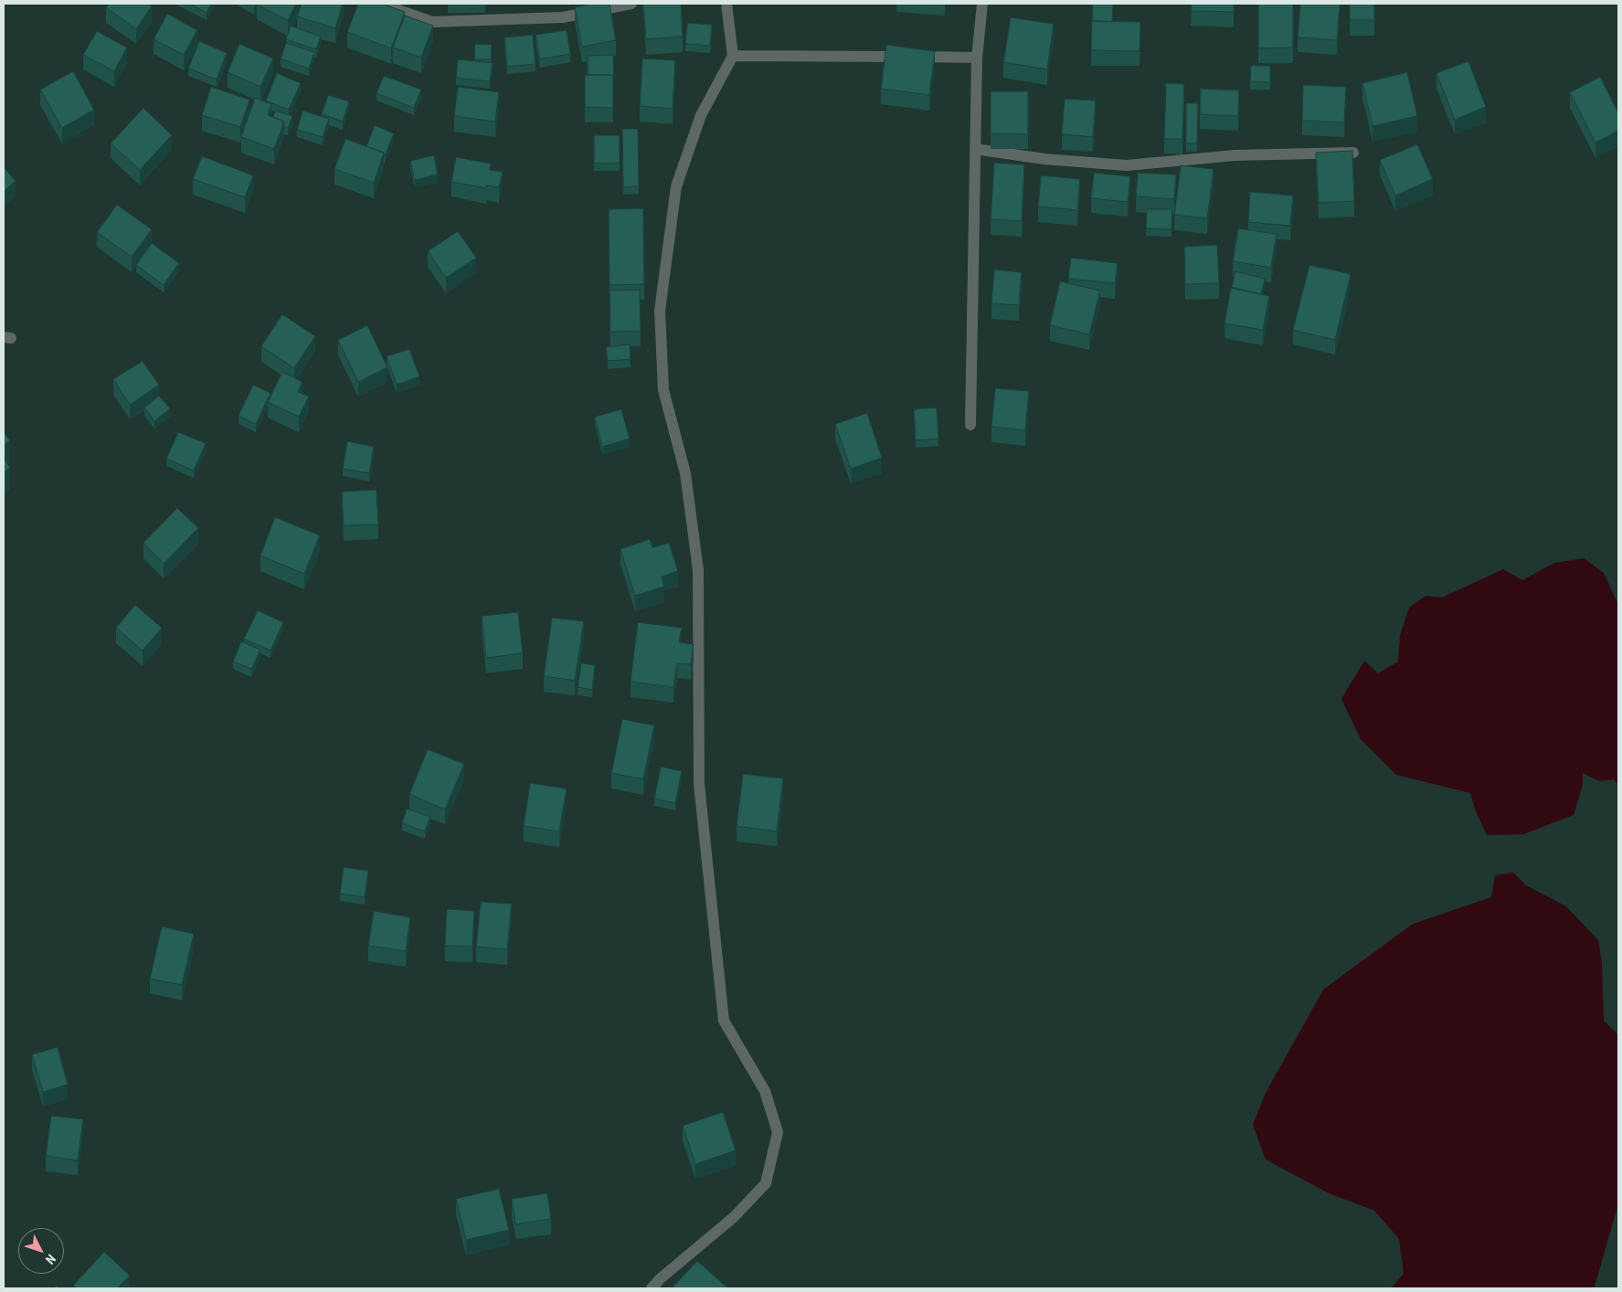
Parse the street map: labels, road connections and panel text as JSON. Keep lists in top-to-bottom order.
{
  "north": "bottom right"
}
